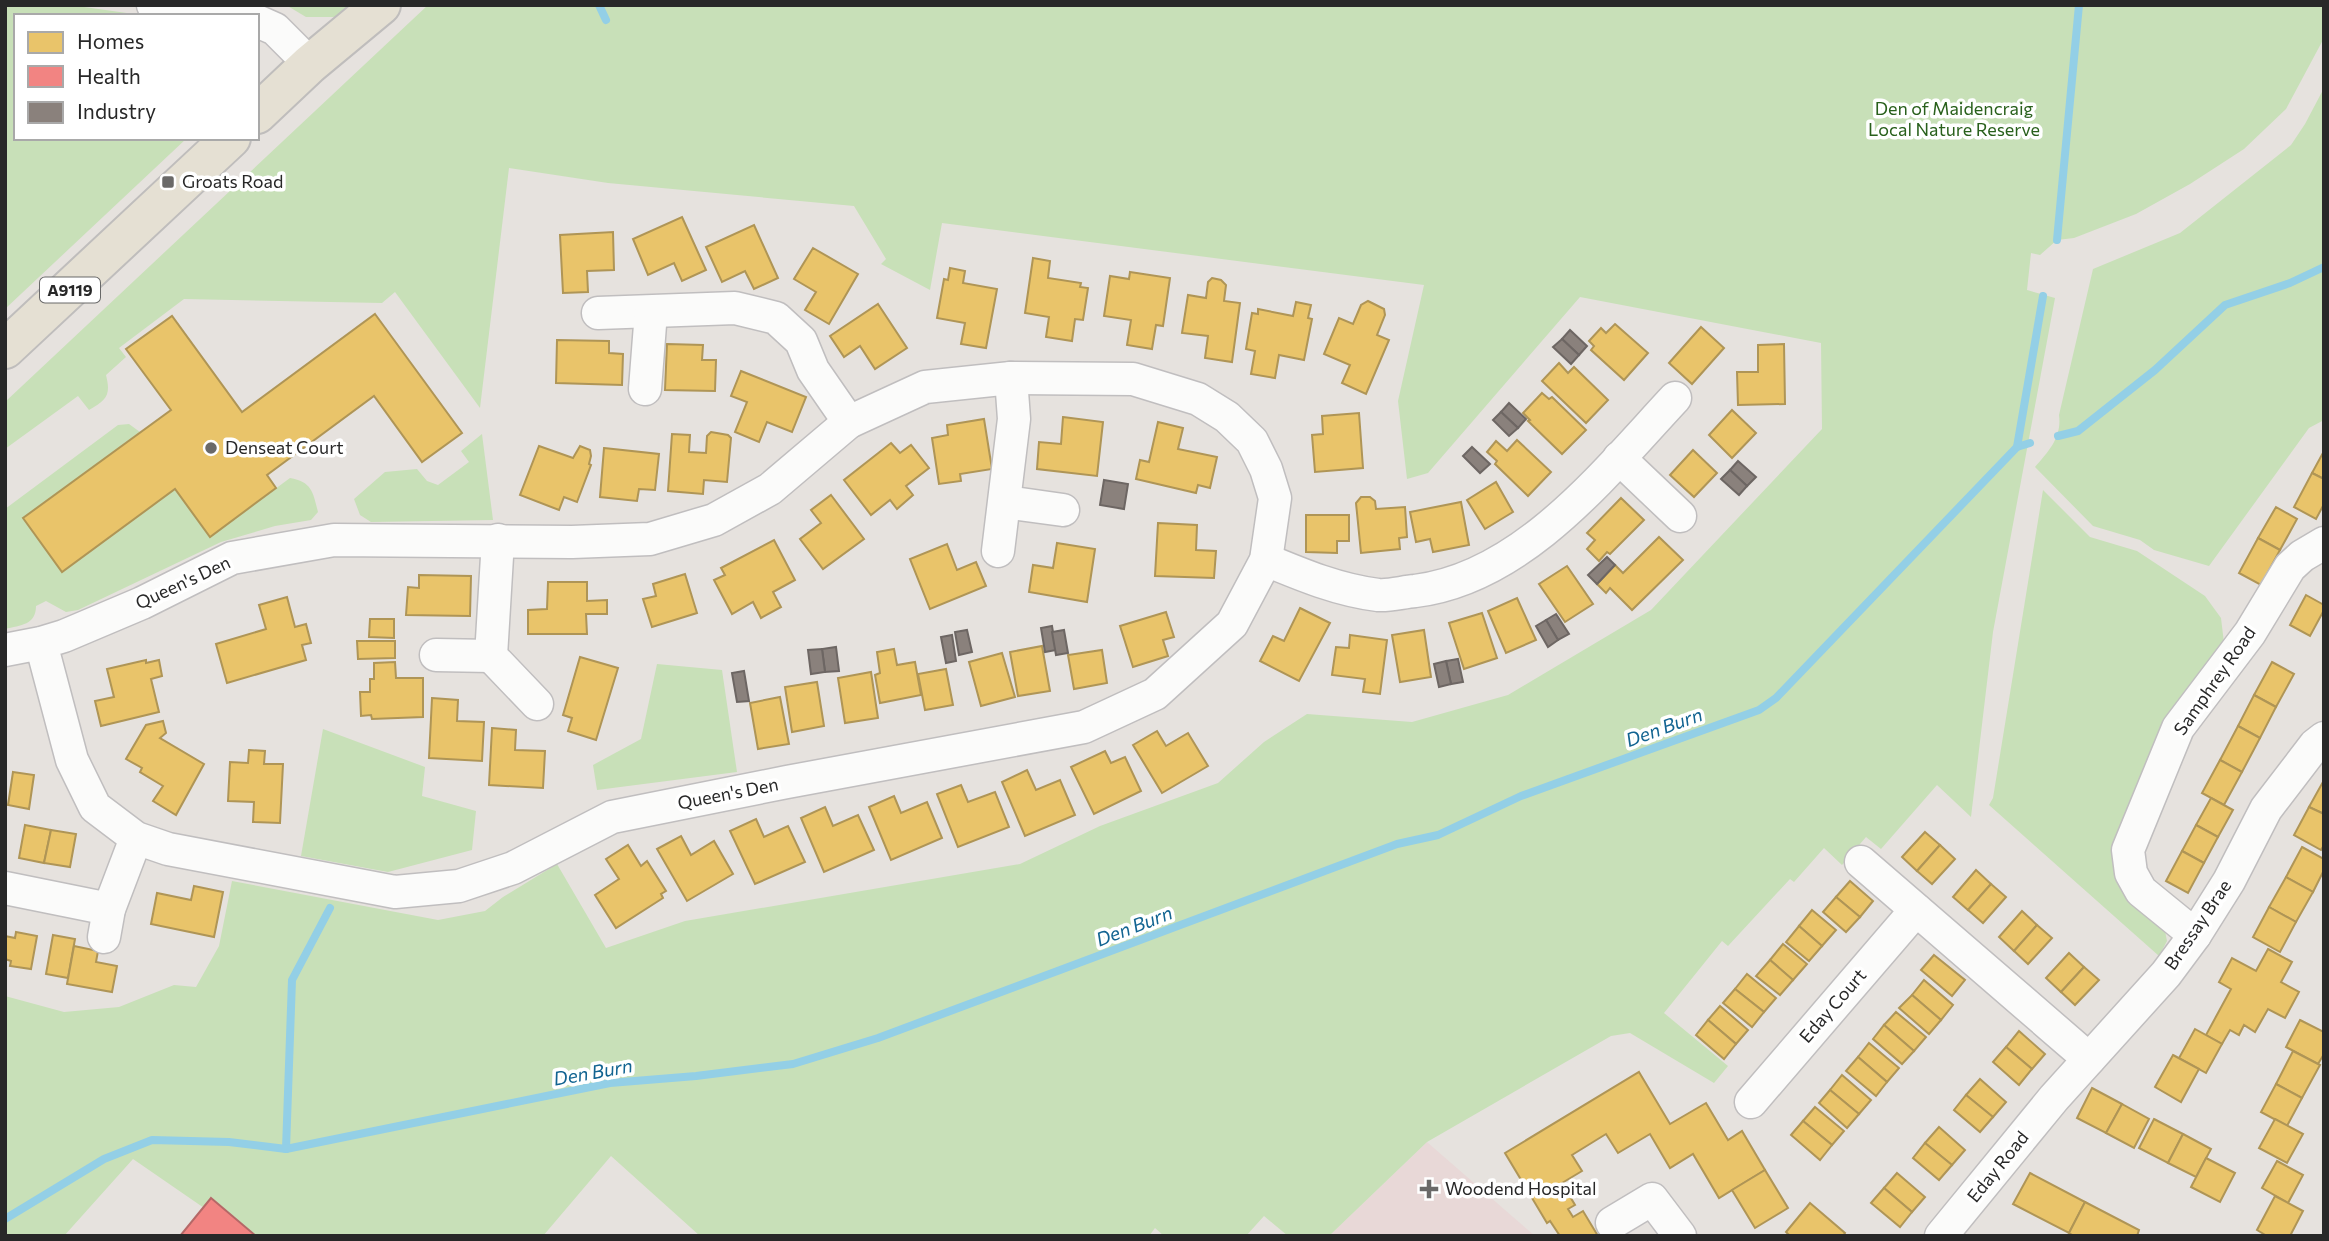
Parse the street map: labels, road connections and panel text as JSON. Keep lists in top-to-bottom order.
{
  "streets": {
    "main road": ["A9119"],
    "street": [
      "Queen's Den",
      "Samphrey Road",
      "Bressay Brae",
      "Eday Court",
      "Eday Road"
    ]
  },
  "crossings": [
    ["Samphrey Road", "Bressay Brae"],
    ["Bressay Brae", "Eday Road"]
  ],
  "water": ["Den Burn"],
  "parks": ["Den of Maidencraig Local Nature Reserve"],
  "places": {
    "transit": ["Groats Road"],
    "other": ["Denseat Court"],
    "health": ["Woodend Hospital"]
  },
  "legend": ["Homes", "Health", "Industry"]
}
